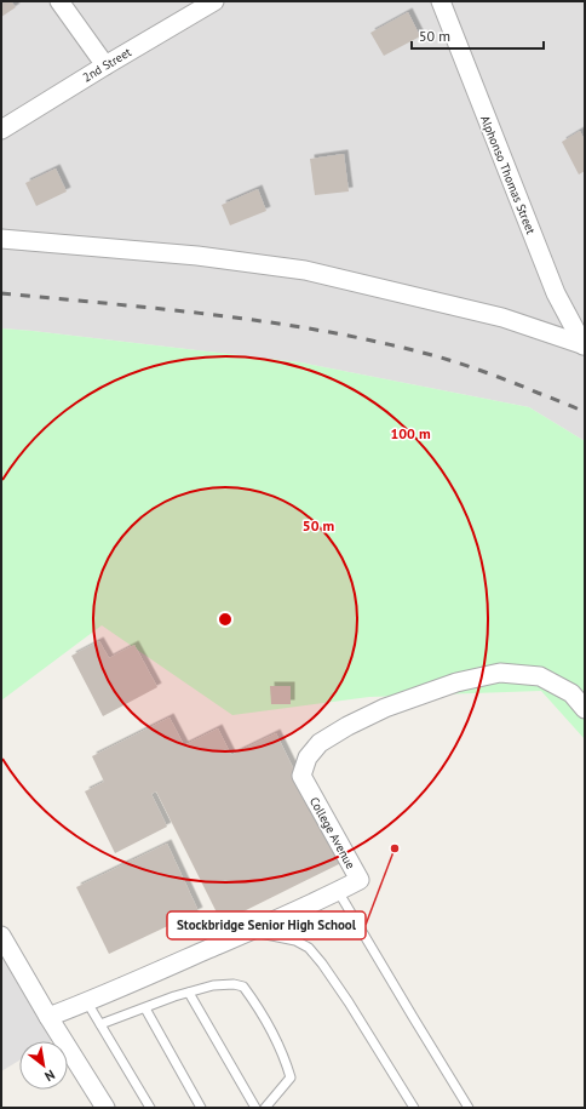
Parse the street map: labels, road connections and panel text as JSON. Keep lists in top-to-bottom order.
{
  "streets": {
    "street": ["2nd Street", "Alphonso Thomas Street", "College Avenue"]
  },
  "places": ["Stockbridge Senior High School"],
  "scale_bar": "50 m",
  "north": "bottom right",
  "rings": ["100 m", "50 m"]
}
